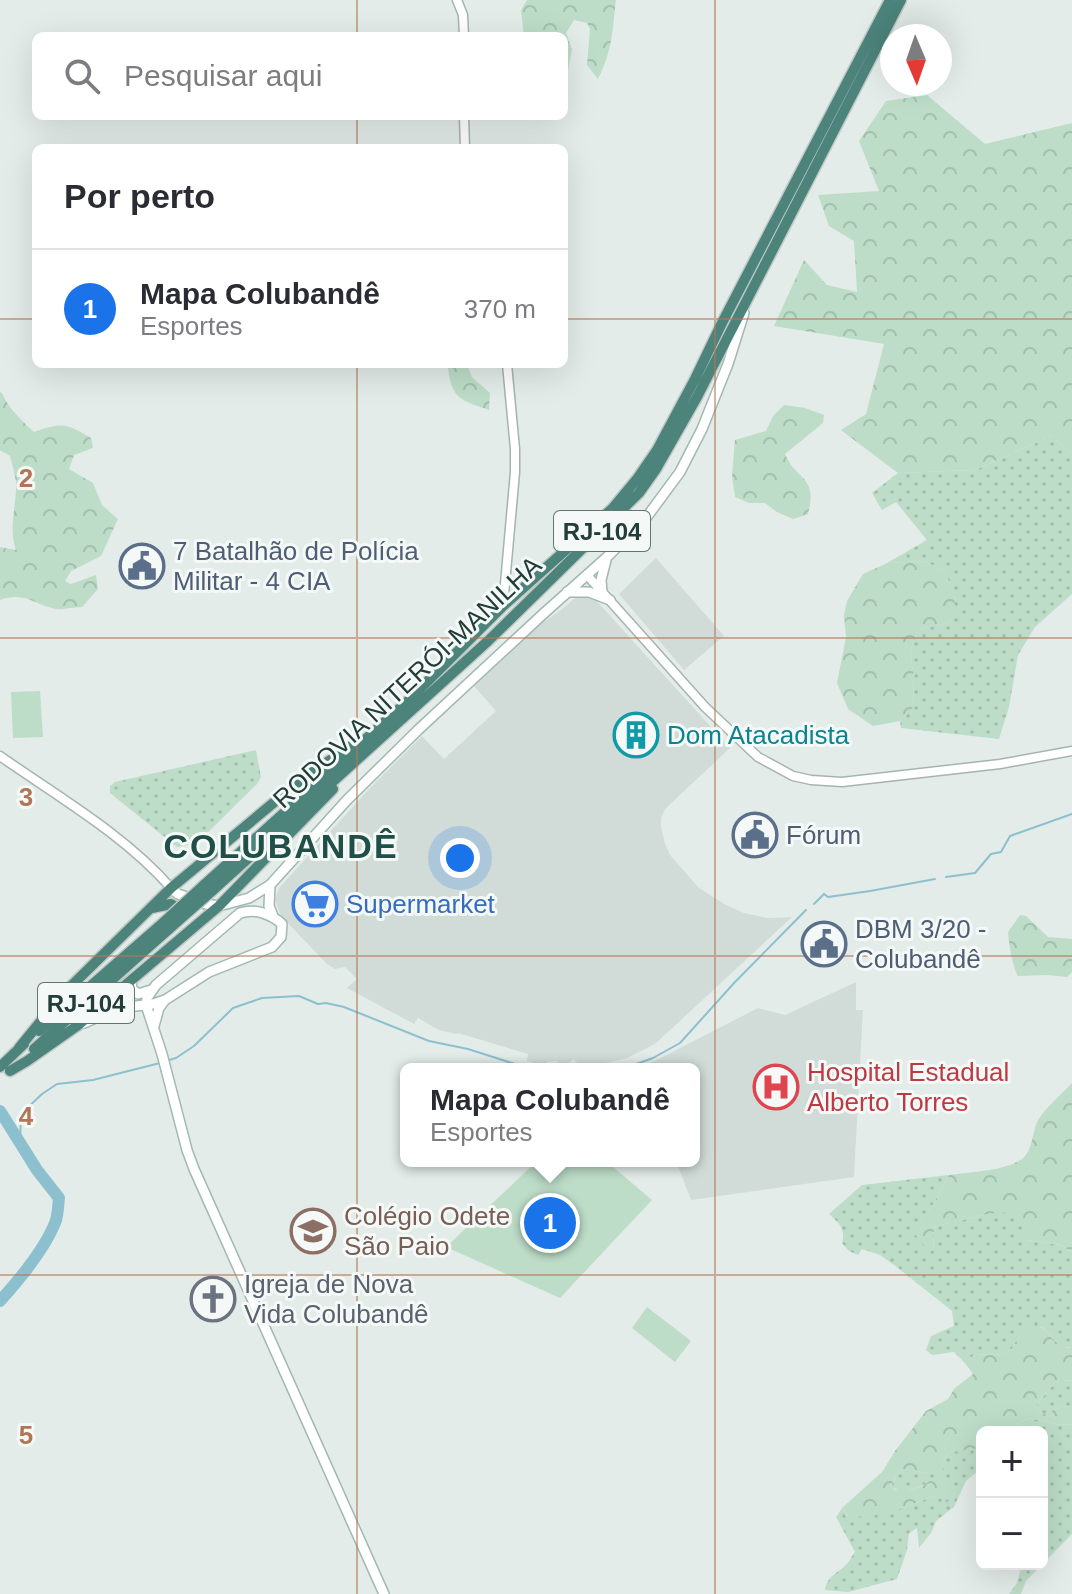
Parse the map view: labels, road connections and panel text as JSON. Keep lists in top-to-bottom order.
{
  "streets": {
    "highway": ["RJ-104", "RODOVIA NITERÓI-MANILHA"]
  },
  "districts": ["COLUBANDÊ"],
  "places": {
    "public building": ["7 Batalhão de Polícia Militar - 4 CIA", "Fórum", "DBM 3/20 - Colubandê"],
    "building": ["Dom Atacadista"],
    "supermarket": ["Supermarket"],
    "hospital": ["Hospital Estadual Alberto Torres"],
    "school or university": ["Colégio Odete São Paio"],
    "church": ["Igreja de Nova Vida Colubandê"]
  },
  "north": "bottom",
  "page": {
    "search": "Pesquisar aqui",
    "heading": "Por perto",
    "list": [
      {
        "mark": "1",
        "name": "Mapa Colubandê",
        "note": "Esportes",
        "value": "370 m"
      }
    ],
    "popup": ["Mapa Colubandê", "Esportes"],
    "pins": "1",
    "map_buttons": ["+", "−"]
  },
  "grid": {
    "rows": [
      "2",
      "3",
      "4",
      "5"
    ]
  }
}
